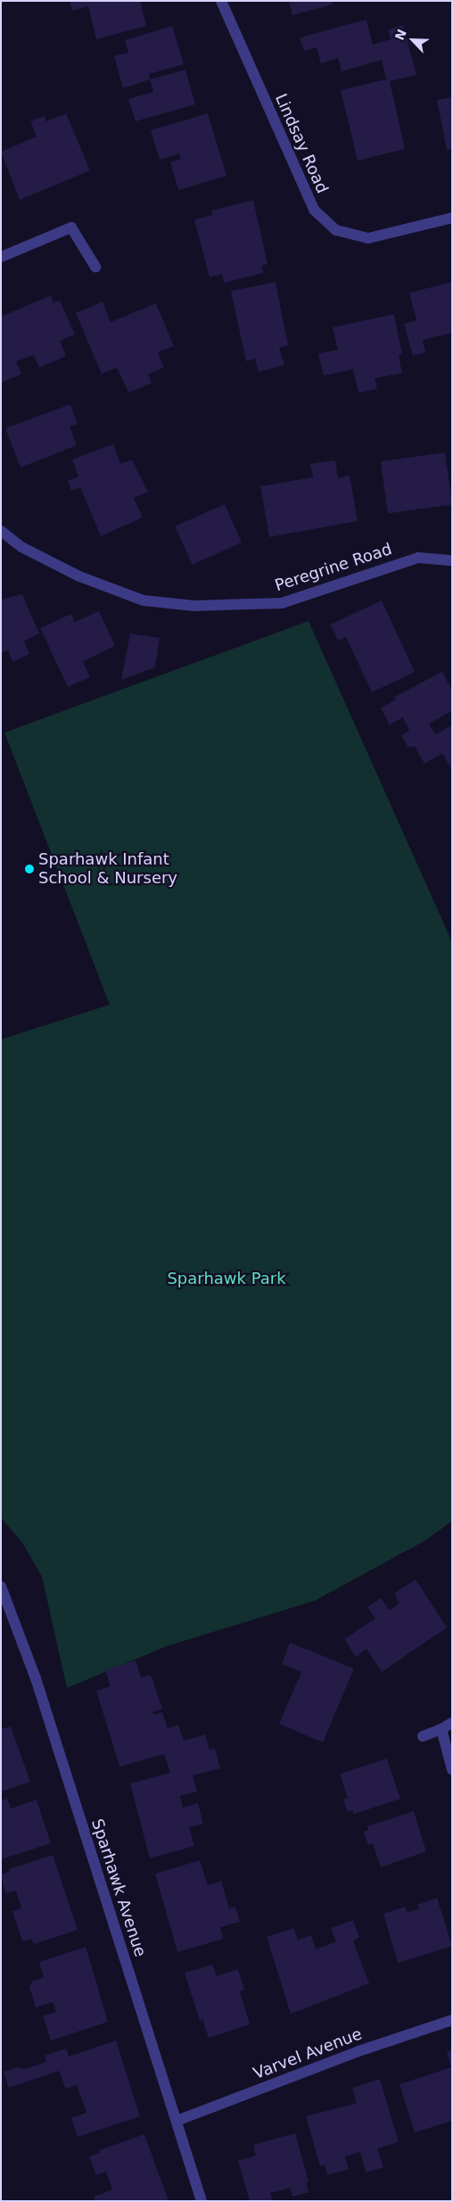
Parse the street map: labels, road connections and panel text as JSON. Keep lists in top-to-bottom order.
{
  "streets": {
    "street": [
      "Lindsay Road",
      "Peregrine Road",
      "Sparhawk Avenue",
      "Varvel Avenue"
    ]
  },
  "crossings": [
    ["Sparhawk Avenue", "Varvel Avenue"]
  ],
  "parks": ["Sparhawk Park"],
  "places": ["Sparhawk Infant School & Nursery"],
  "north": "top left"
}
